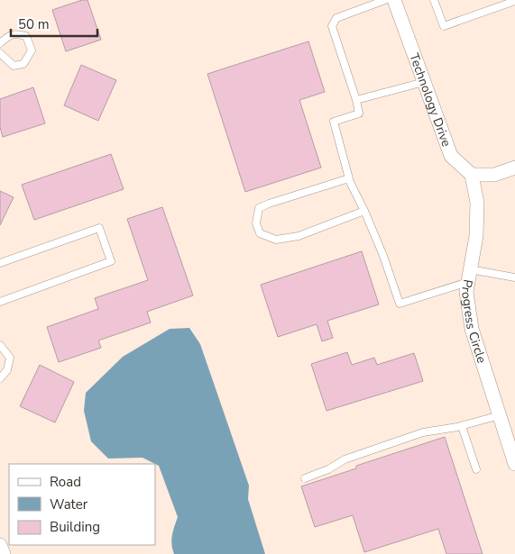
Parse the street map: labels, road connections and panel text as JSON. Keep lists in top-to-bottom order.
{
  "streets": {
    "street": ["Technology Drive", "Progress Circle"]
  },
  "crossings": [
    ["Technology Drive", "Progress Circle"]
  ],
  "legend": ["Road", "Water", "Building"],
  "scale_bar": "50 m"
}
